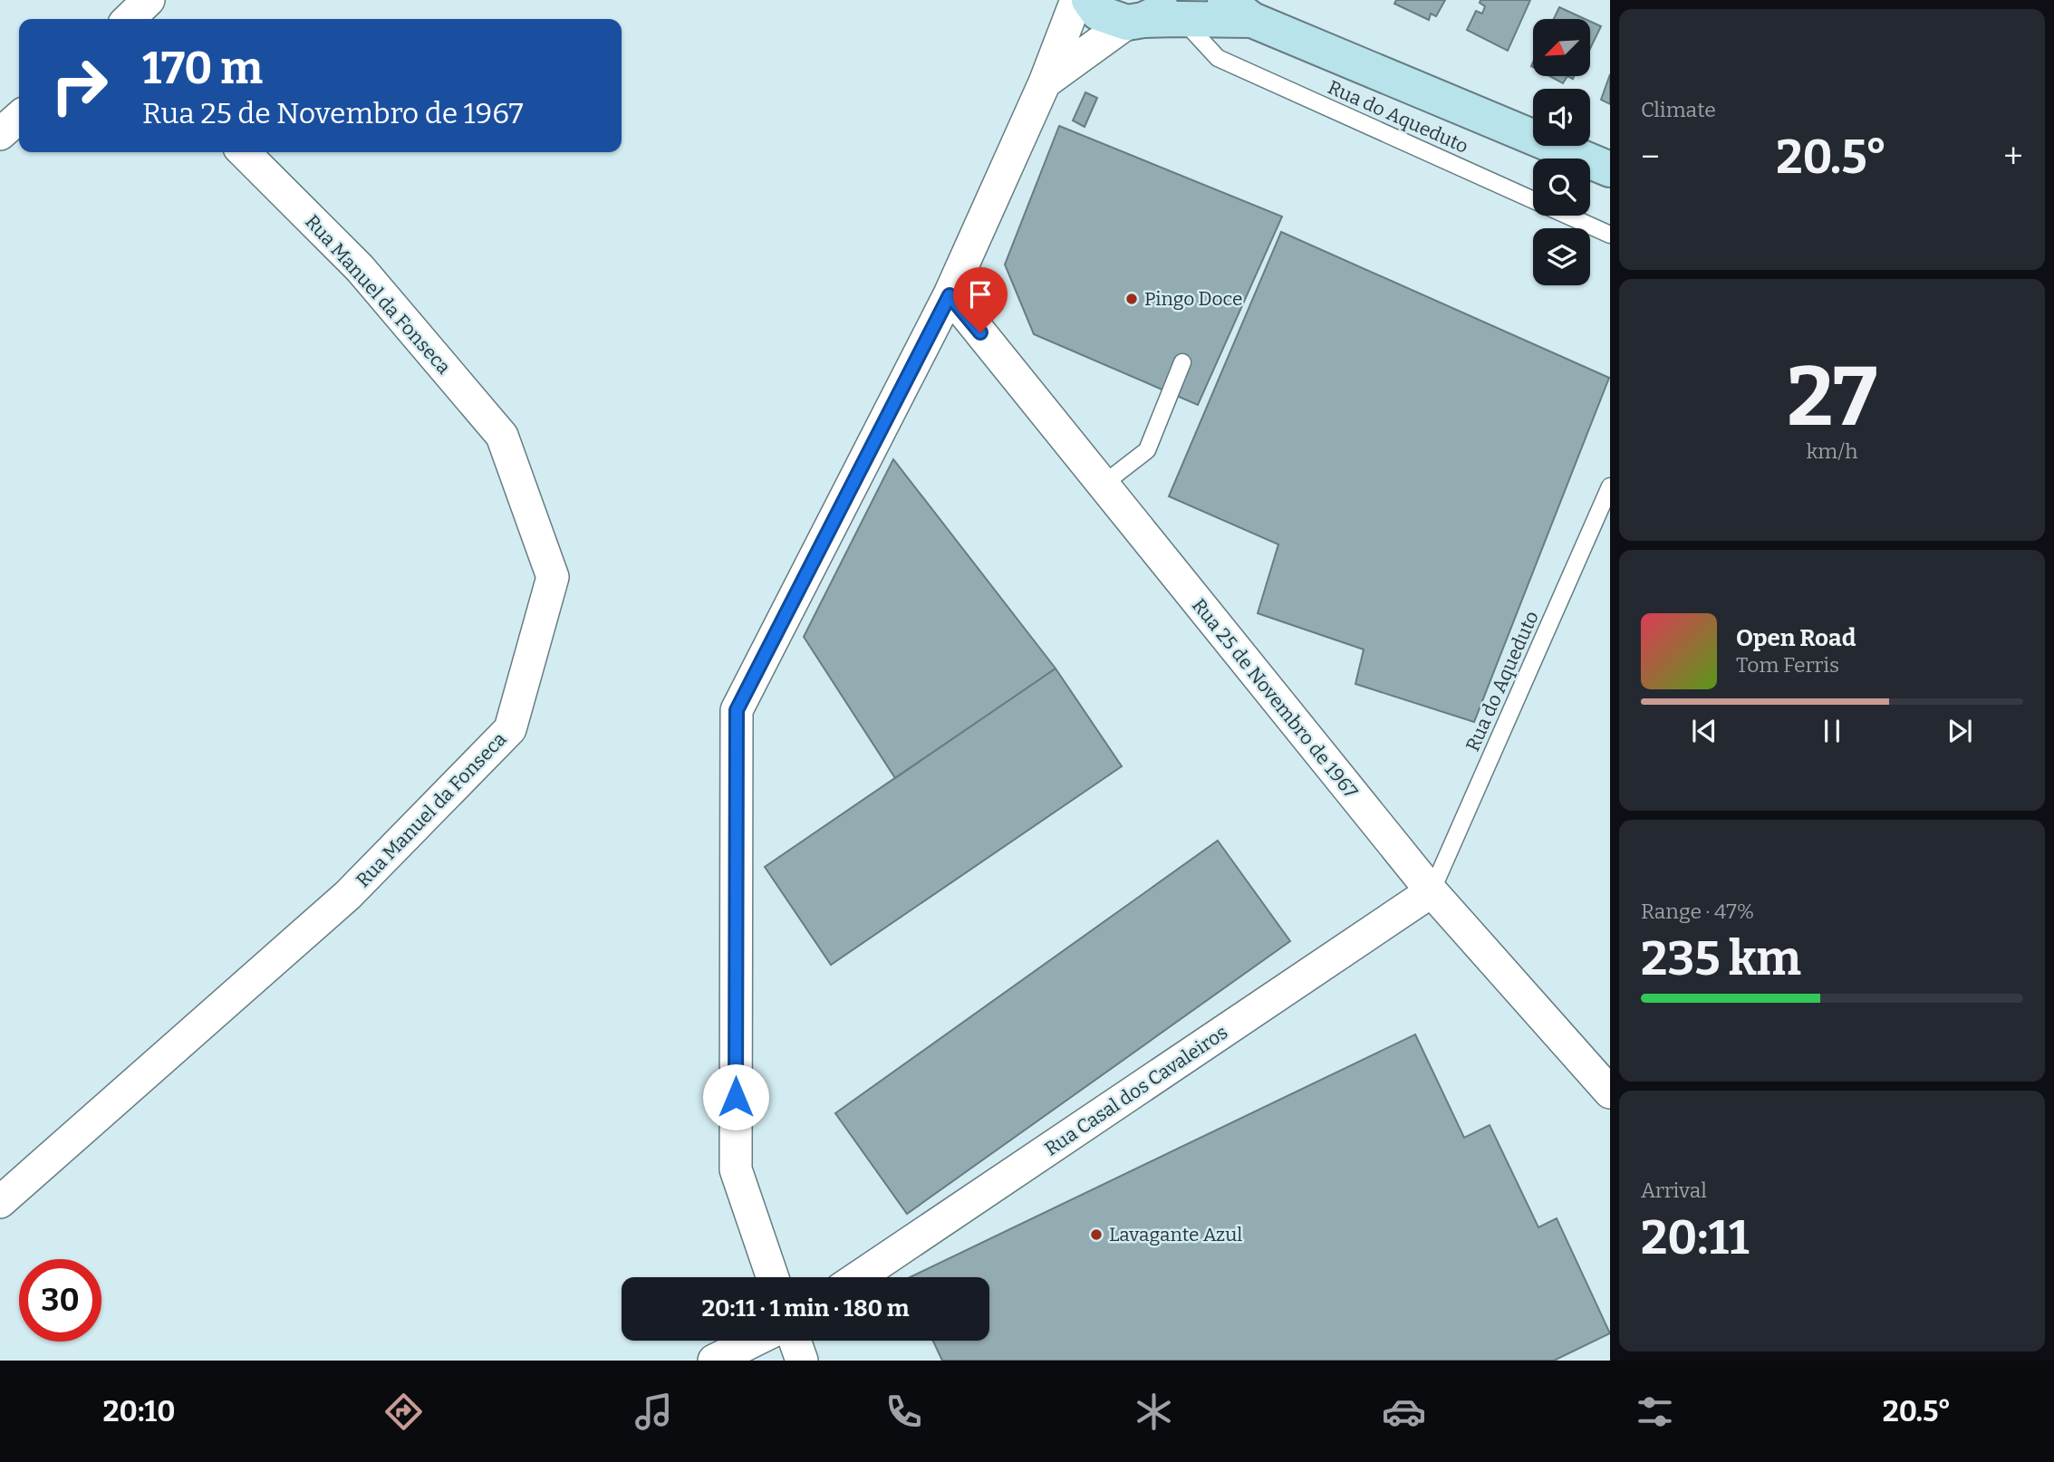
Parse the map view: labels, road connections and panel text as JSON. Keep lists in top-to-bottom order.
{
  "streets": {
    "street": ["Rua Manuel da Fonseca", "Rua 25 de Novembro de 1967", "Rua Casal dos Cavaleiros"],
    "lane": ["Rua do Aqueduto"]
  },
  "crossings": [
    ["Rua do Aqueduto", "Rua 25 de Novembro de 1967"],
    ["Rua do Aqueduto", "Rua Casal dos Cavaleiros"],
    ["Rua 25 de Novembro de 1967", "Rua Casal dos Cavaleiros"]
  ],
  "places": ["Pingo Doce", "Lavagante Azul"],
  "north": "bottom left",
  "page": {
    "tile": [
      "Climate",
      ["27", "km/h"],
      ["Range · 47%", "235 km"],
      ["Arrival", "20:11"]
    ],
    "turn": ["170 m", "Rua 25 de Novembro de 1967"],
    "heat": ["−", "20.5°", "+"],
    "song": ["Open Road", "Tom Ferris"],
    "limit": "30",
    "trip": "20:11 · 1 min · 180 m",
    "tabs": ["20:10", "20.5°"]
  }
}
